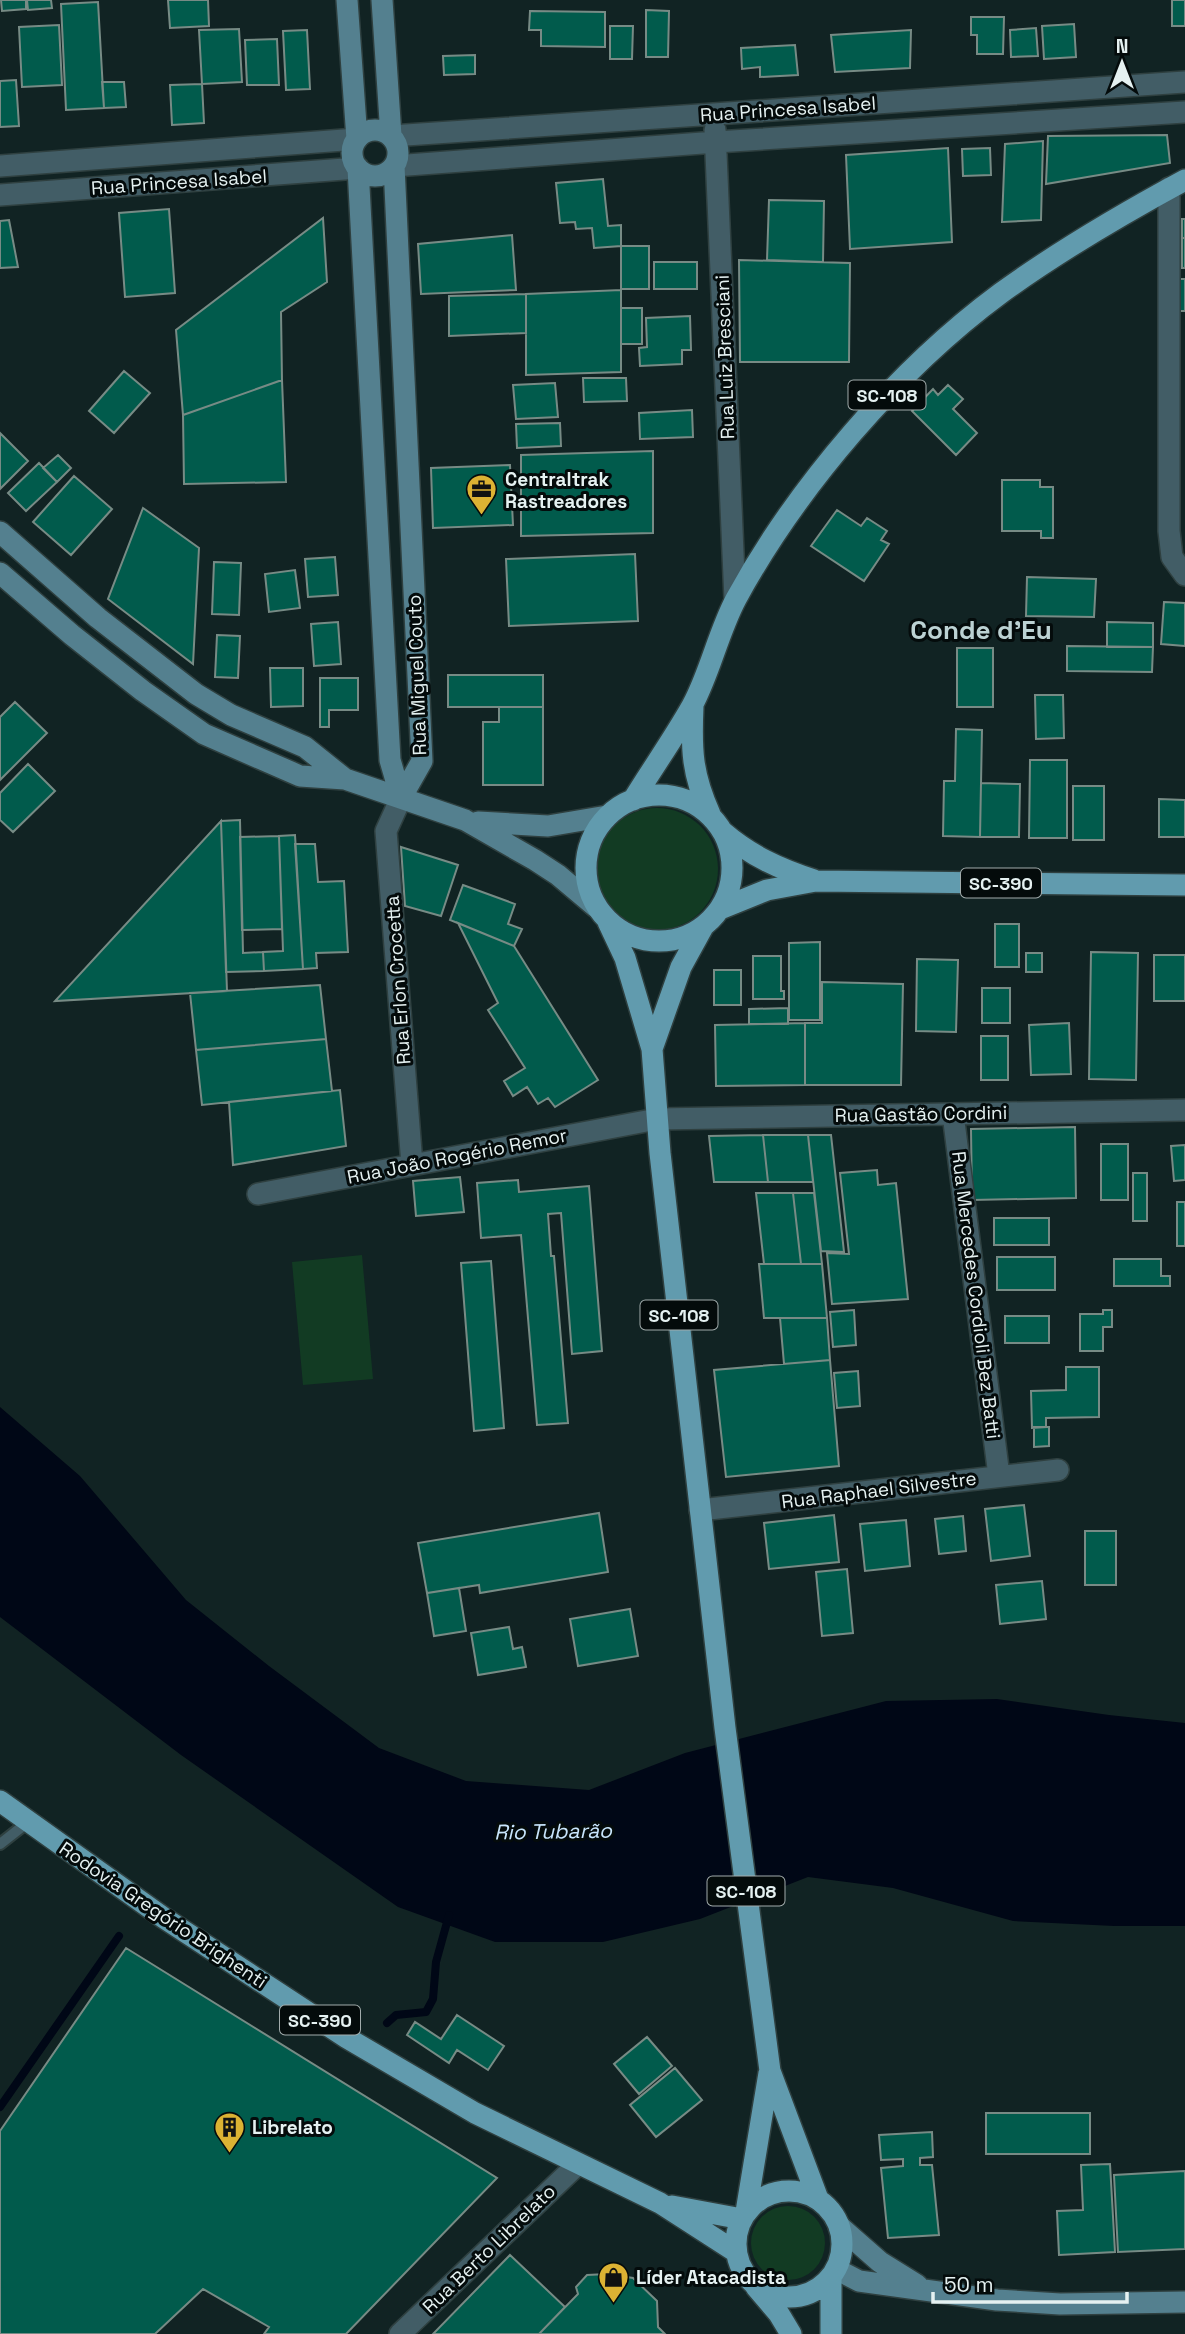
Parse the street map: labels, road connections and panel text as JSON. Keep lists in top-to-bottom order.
{
  "streets": {
    "main road": ["SC-108", "SC-390", "Rodovia Gregório Brighenti"],
    "street": [
      "Rua Princesa Isabel",
      "Rua Luiz Bresciani",
      "Rua Miguel Couto",
      "Rua Erlon Crocetta",
      "Rua Gastão Cordini",
      "Rua João Rogério Remor",
      "Rua Mercedes Cordioli Bez Batti",
      "Rua Raphael Silvestre",
      "Rua Berto Librelato"
    ]
  },
  "crossings": [
    ["Rua Princesa Isabel", "Rua Luiz Bresciani"],
    ["Rua Princesa Isabel", "Rua Miguel Couto"],
    ["Rua Luiz Bresciani", "SC-108"],
    ["SC-108", "SC-390"],
    ["SC-108", "Rua Gastão Cordini"],
    ["SC-108", "Rua João Rogério Remor"],
    ["SC-108", "Rua Raphael Silvestre"],
    ["SC-108", "Rodovia Gregório Brighenti"],
    ["Rua Miguel Couto", "Rua Erlon Crocetta"],
    ["Rua Erlon Crocetta", "Rua João Rogério Remor"],
    ["Rua Gastão Cordini", "Rua João Rogério Remor"],
    ["Rua Gastão Cordini", "Rua Mercedes Cordioli Bez Batti"],
    ["Rua Mercedes Cordioli Bez Batti", "Rua Raphael Silvestre"],
    ["Rodovia Gregório Brighenti", "Rua Berto Librelato"]
  ],
  "districts": ["Conde d'Eu"],
  "water": ["Rio Tubarão"],
  "places": {
    "office": ["Centraltrak Rastreadores"],
    "building": ["Librelato"],
    "shop": ["Líder Atacadista"]
  },
  "scale_bar": "50 m",
  "north": "top"
}
